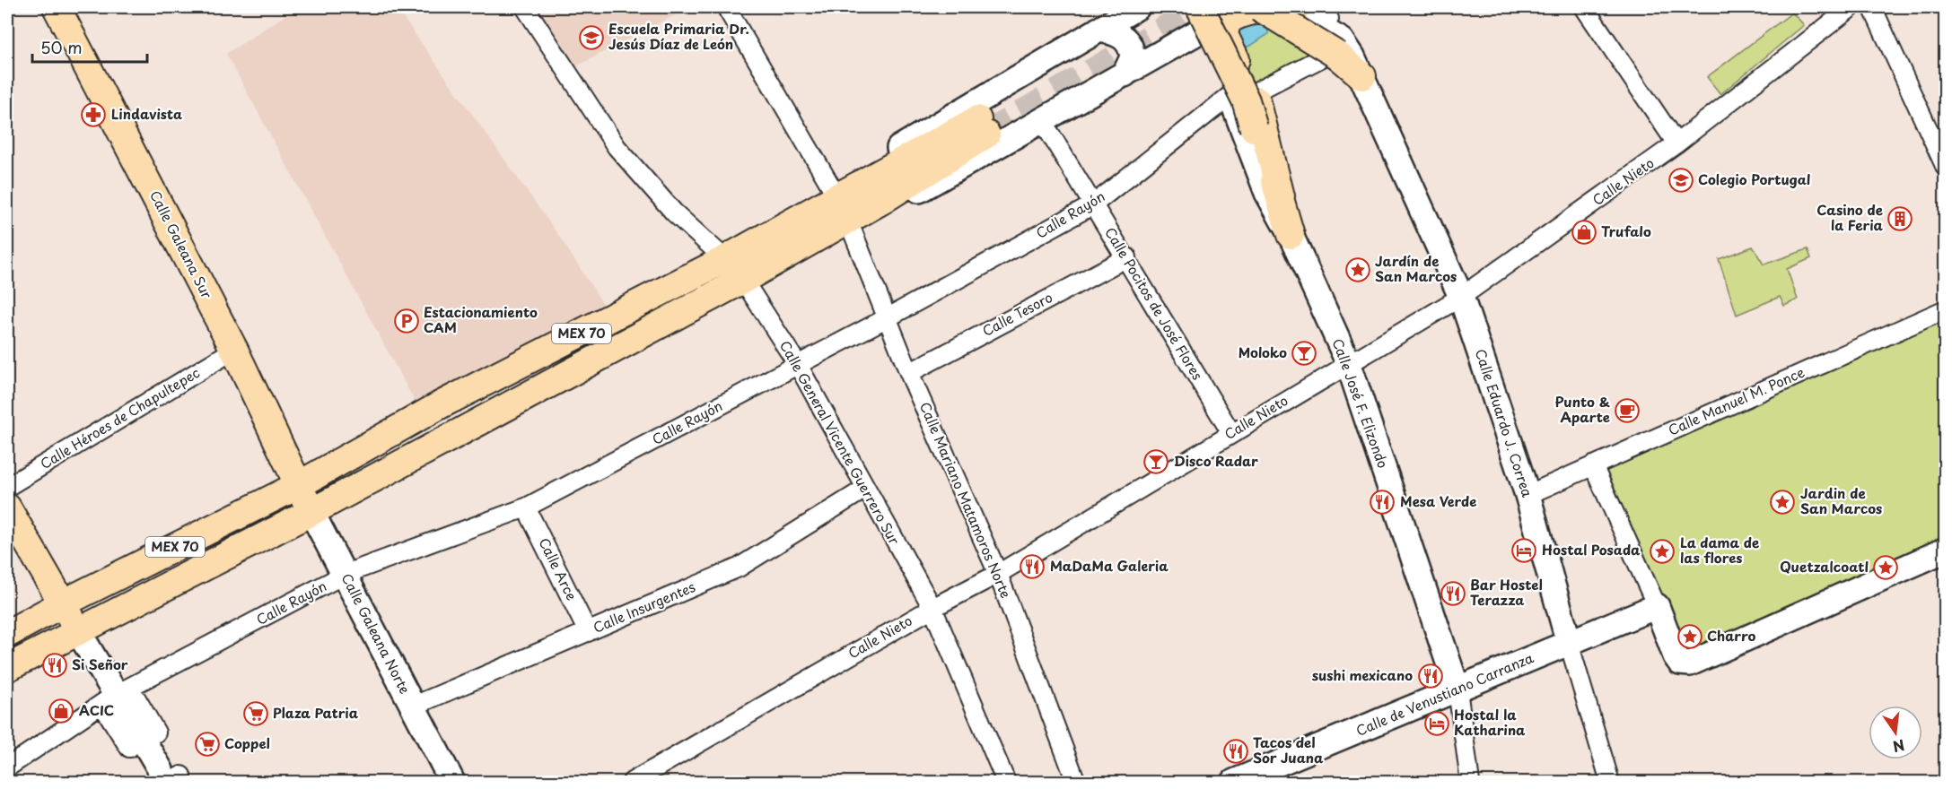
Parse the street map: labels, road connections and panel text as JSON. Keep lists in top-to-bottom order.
{
  "streets": {
    "main road": [
      "Calle Galeana Sur",
      "MEX 70",
      "Calle José F. Elizondo",
      "Calle Galeana Norte"
    ],
    "street": [
      "Calle Nieto",
      "Calle Rayón",
      "Calle Pocitos de José Flores",
      "Calle Tesoro",
      "Calle Manuel M. Ponce",
      "Calle Héroes de Chapultepec",
      "Calle Eduardo J. Correa",
      "Calle General Vicente Guerrero Sur",
      "Calle Mariano Matamoros Norte",
      "Calle Arce",
      "Calle Insurgentes",
      "Calle de Venustiano Carranza"
    ]
  },
  "crossings": [
    ["Calle Nieto", "Calle Pocitos de José Flores"],
    ["Calle Nieto", "Calle José F. Elizondo"],
    ["Calle Nieto", "Calle Eduardo J. Correa"],
    ["Calle Nieto", "Calle General Vicente Guerrero Sur"],
    ["Calle Nieto", "Calle Mariano Matamoros Norte"],
    ["Calle Rayón", "Calle Pocitos de José Flores"],
    ["Calle Rayón", "Calle General Vicente Guerrero Sur"],
    ["Calle Rayón", "Calle Mariano Matamoros Norte"],
    ["Calle Rayón", "Calle Arce"],
    ["Calle Rayón", "Calle Galeana Norte"],
    ["Calle Galeana Sur", "MEX 70"],
    ["Calle Galeana Sur", "Calle Héroes de Chapultepec"],
    ["Calle Galeana Sur", "Calle Galeana Norte"],
    ["Calle Pocitos de José Flores", "Calle Tesoro"],
    ["Calle Pocitos de José Flores", "MEX 70"],
    ["Calle Tesoro", "Calle Mariano Matamoros Norte"],
    ["MEX 70", "Calle José F. Elizondo"],
    ["MEX 70", "Calle General Vicente Guerrero Sur"],
    ["MEX 70", "Calle Mariano Matamoros Norte"],
    ["MEX 70", "Calle Galeana Norte"],
    ["Calle Manuel M. Ponce", "Calle Eduardo J. Correa"],
    ["Calle José F. Elizondo", "Calle de Venustiano Carranza"],
    ["Calle Eduardo J. Correa", "Calle de Venustiano Carranza"],
    ["Calle General Vicente Guerrero Sur", "Calle Insurgentes"],
    ["Calle Arce", "Calle Insurgentes"],
    ["Calle Insurgentes", "Calle Galeana Norte"]
  ],
  "places": {
    "school or university": ["Escuela Primaria Dr. Jesús Díaz de León", "Colegio Portugal"],
    "pharmacy": ["Lindavista"],
    "building": ["Casino de la Feria"],
    "shop": ["Trufalo", "ACIC"],
    "place": [
      "Jardín de San Marcos",
      "Jardin de San Marcos",
      "La dama de las flores",
      "Quetzalcoatl",
      "Charro"
    ],
    "parking": ["Estacionamiento CAM"],
    "bar": ["Moloko", "Disco Radar"],
    "cafe": ["Punto & Aparte"],
    "restaurant": [
      "Mesa Verde",
      "MaDaMa Galeria",
      "Bar Hostel Terazza",
      "Si Señor",
      "sushi mexicano",
      "Tacos del Sor Juana"
    ],
    "hotel": ["Hostal Posada", "Hostal la Katharina"],
    "supermarket": ["Plaza Patria", "Coppel"]
  },
  "scale_bar": "50 m",
  "north": "bottom"
}
